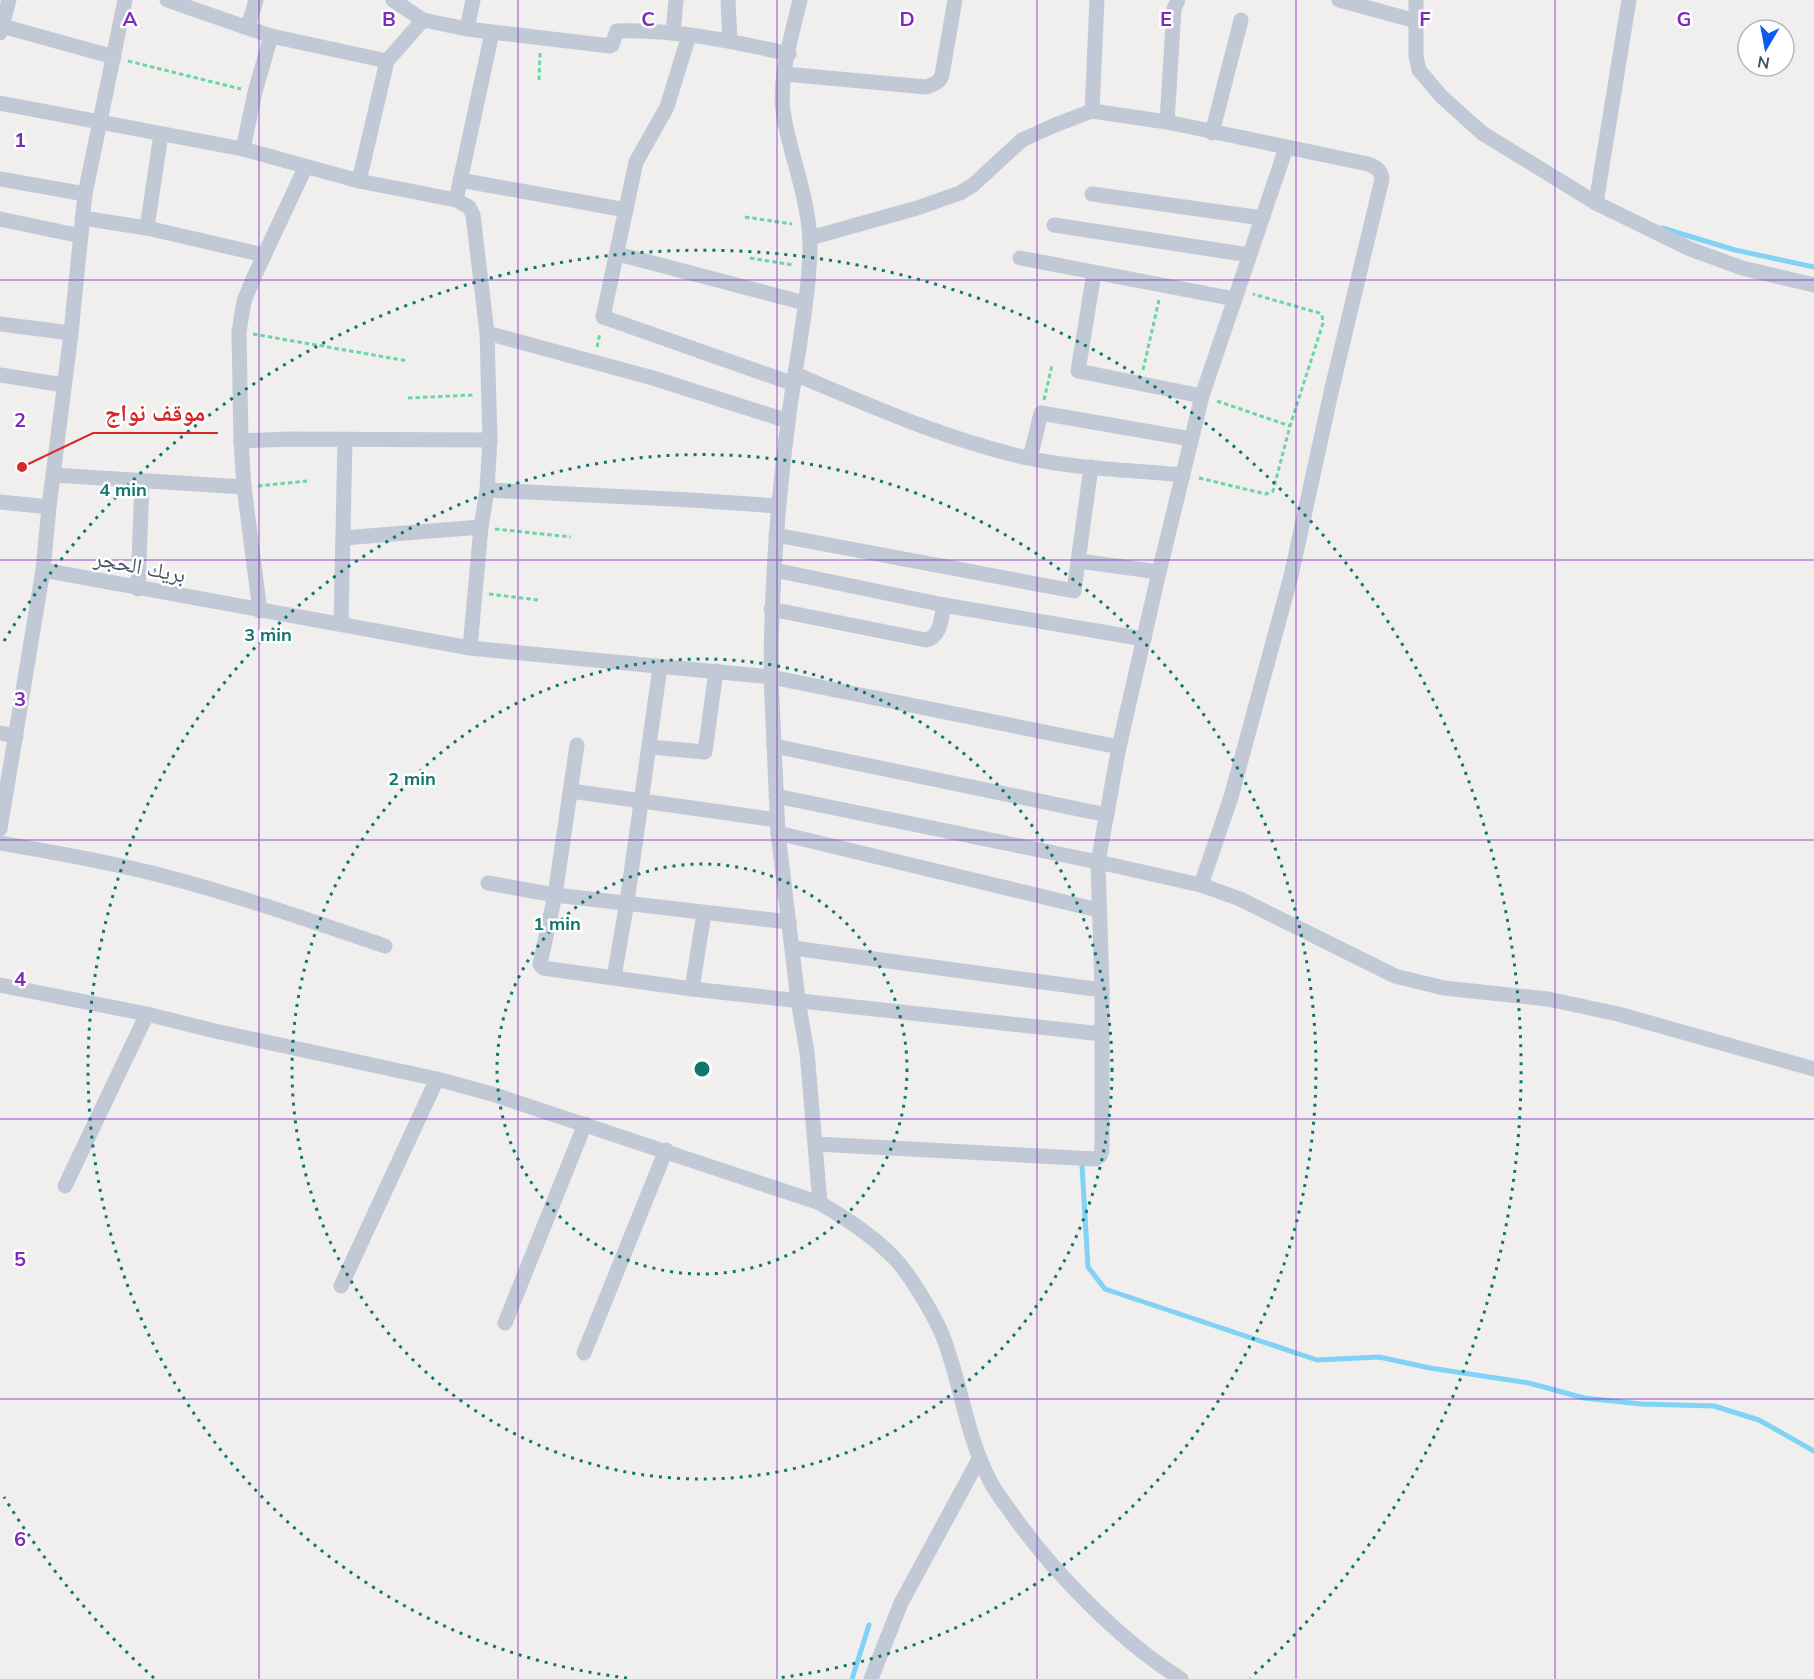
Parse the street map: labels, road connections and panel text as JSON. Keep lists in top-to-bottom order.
{
  "streets": {
    "street": ["بريك الحجر"]
  },
  "places": ["موقف نواج"],
  "north": "bottom",
  "grid": {
    "columns": [
      "A",
      "B",
      "C",
      "D",
      "E",
      "F",
      "G"
    ],
    "rows": [
      "1",
      "2",
      "3",
      "4",
      "5",
      "6"
    ]
  },
  "rings": [
    "4 min",
    "3 min",
    "2 min",
    "1 min"
  ]
}
